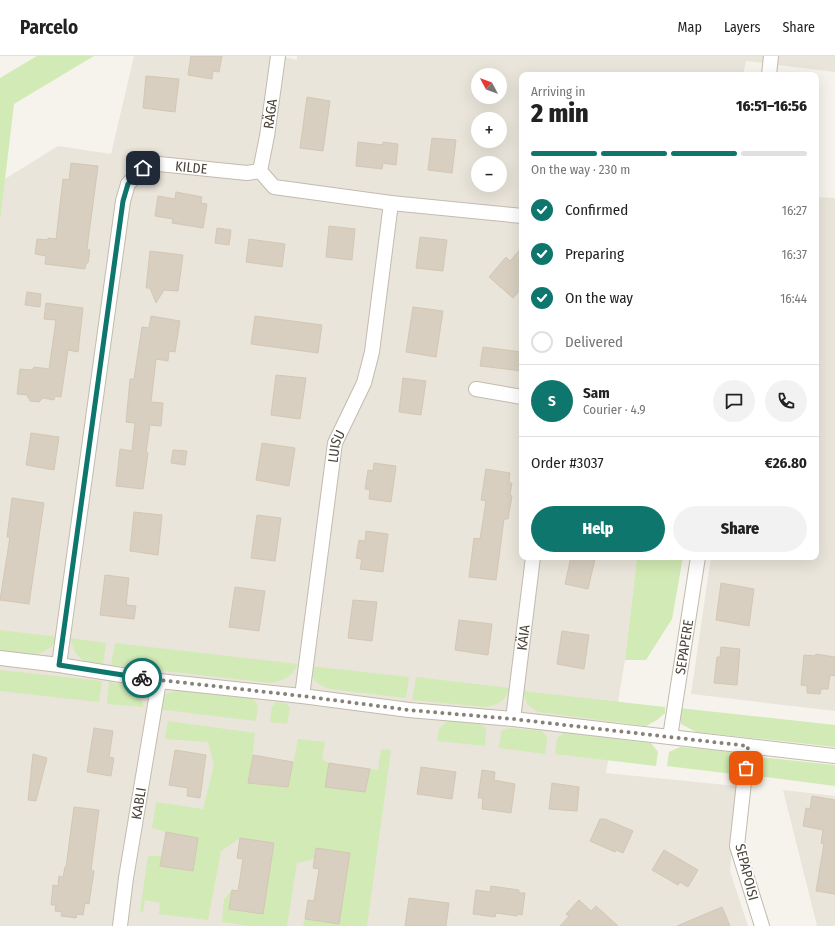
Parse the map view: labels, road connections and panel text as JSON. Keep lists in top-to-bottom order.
{
  "streets": {
    "street": [
      "RÄGA",
      "KILDE",
      "LUISU",
      "KÄIA",
      "SEPAPERE",
      "KABLI",
      "SEPAPOISI"
    ]
  },
  "crossings": [
    ["RÄGA", "KILDE"]
  ],
  "north": "top left",
  "page": {
    "header": "Parcelo",
    "nav": ["Map", "Layers", "Share"],
    "map_buttons": ["+", "−"],
    "heading": ["2 min", "Arriving in", "16:51–16:56"],
    "panel": [
      "Sam",
      "Courier · 4.9",
      "Order #3037",
      "€26.80"
    ],
    "bar": "On the way · 230 m",
    "list": [
      ["Confirmed", "16:27"],
      ["Preparing", "16:37"],
      ["On the way", "16:44"],
      "Delivered"
    ],
    "round": "S",
    "buttons": ["Help", "Share"]
  }
}
